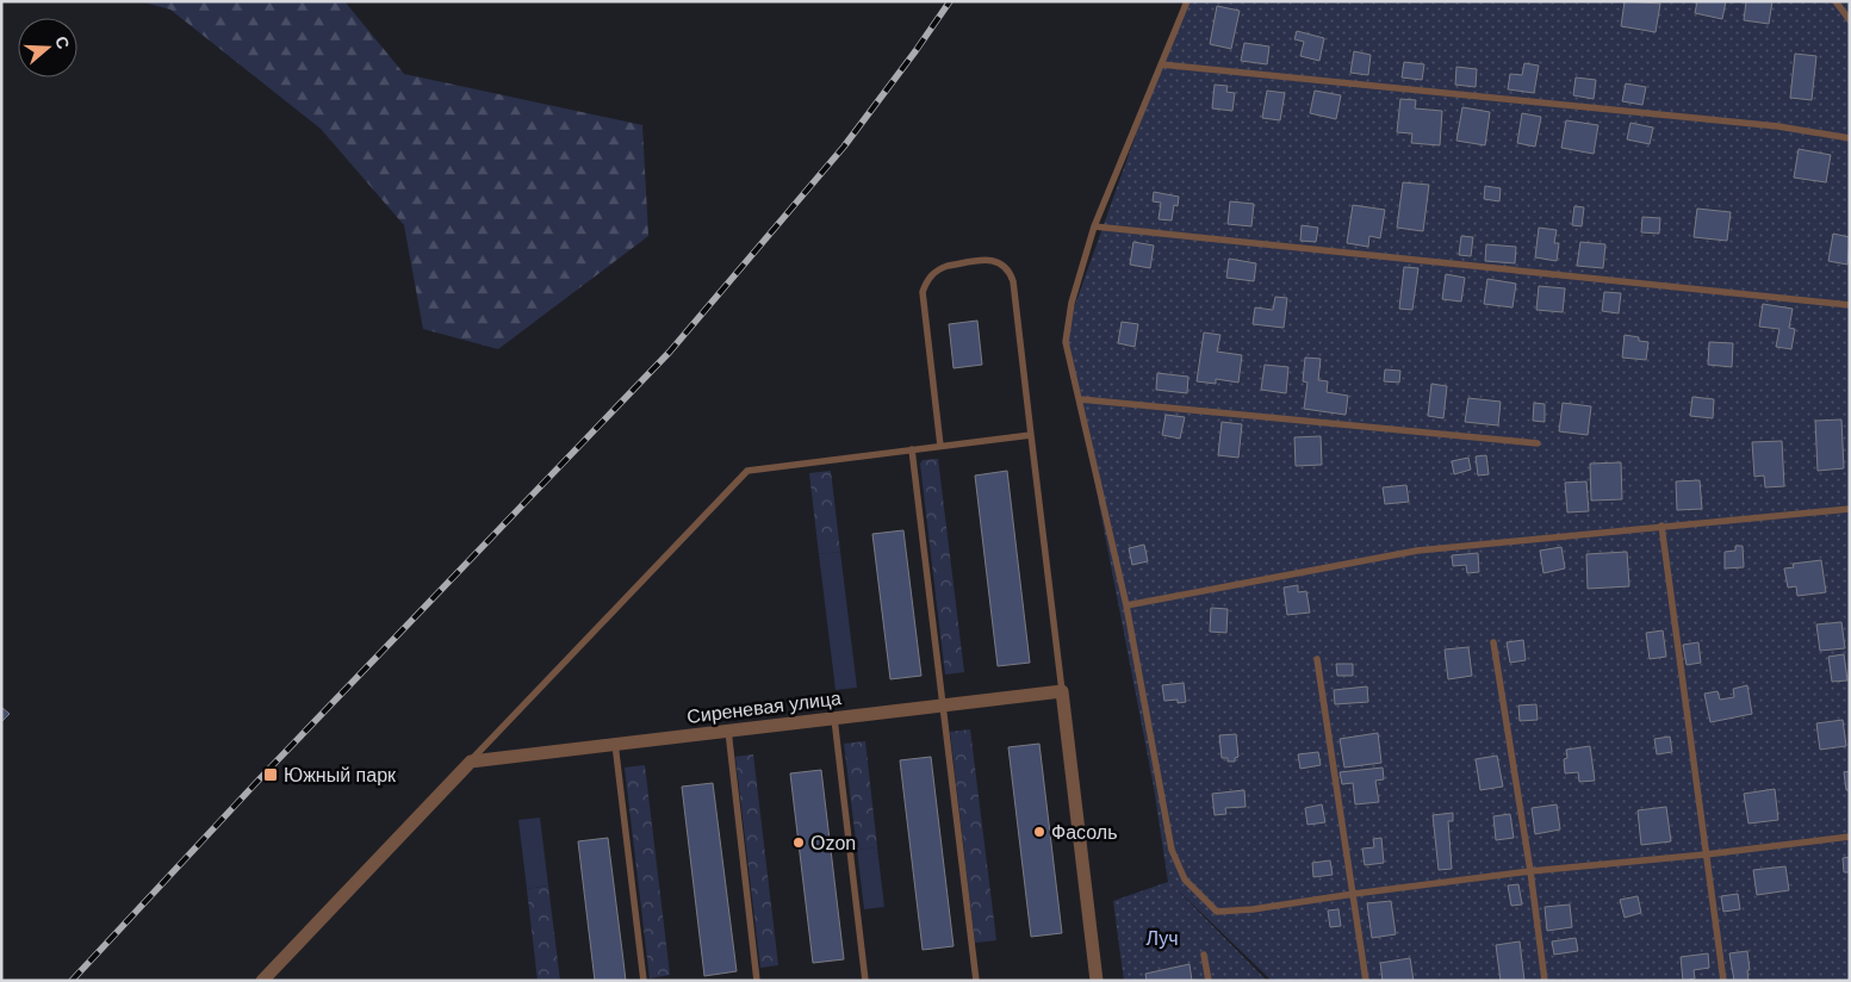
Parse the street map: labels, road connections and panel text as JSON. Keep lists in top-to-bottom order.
{
  "streets": {
    "street": ["Сиреневая улица"]
  },
  "parks": ["Луч"],
  "places": {
    "transit": ["Южный парк"],
    "other": ["Фасоль", "Ozon"]
  },
  "north": "right"
}
